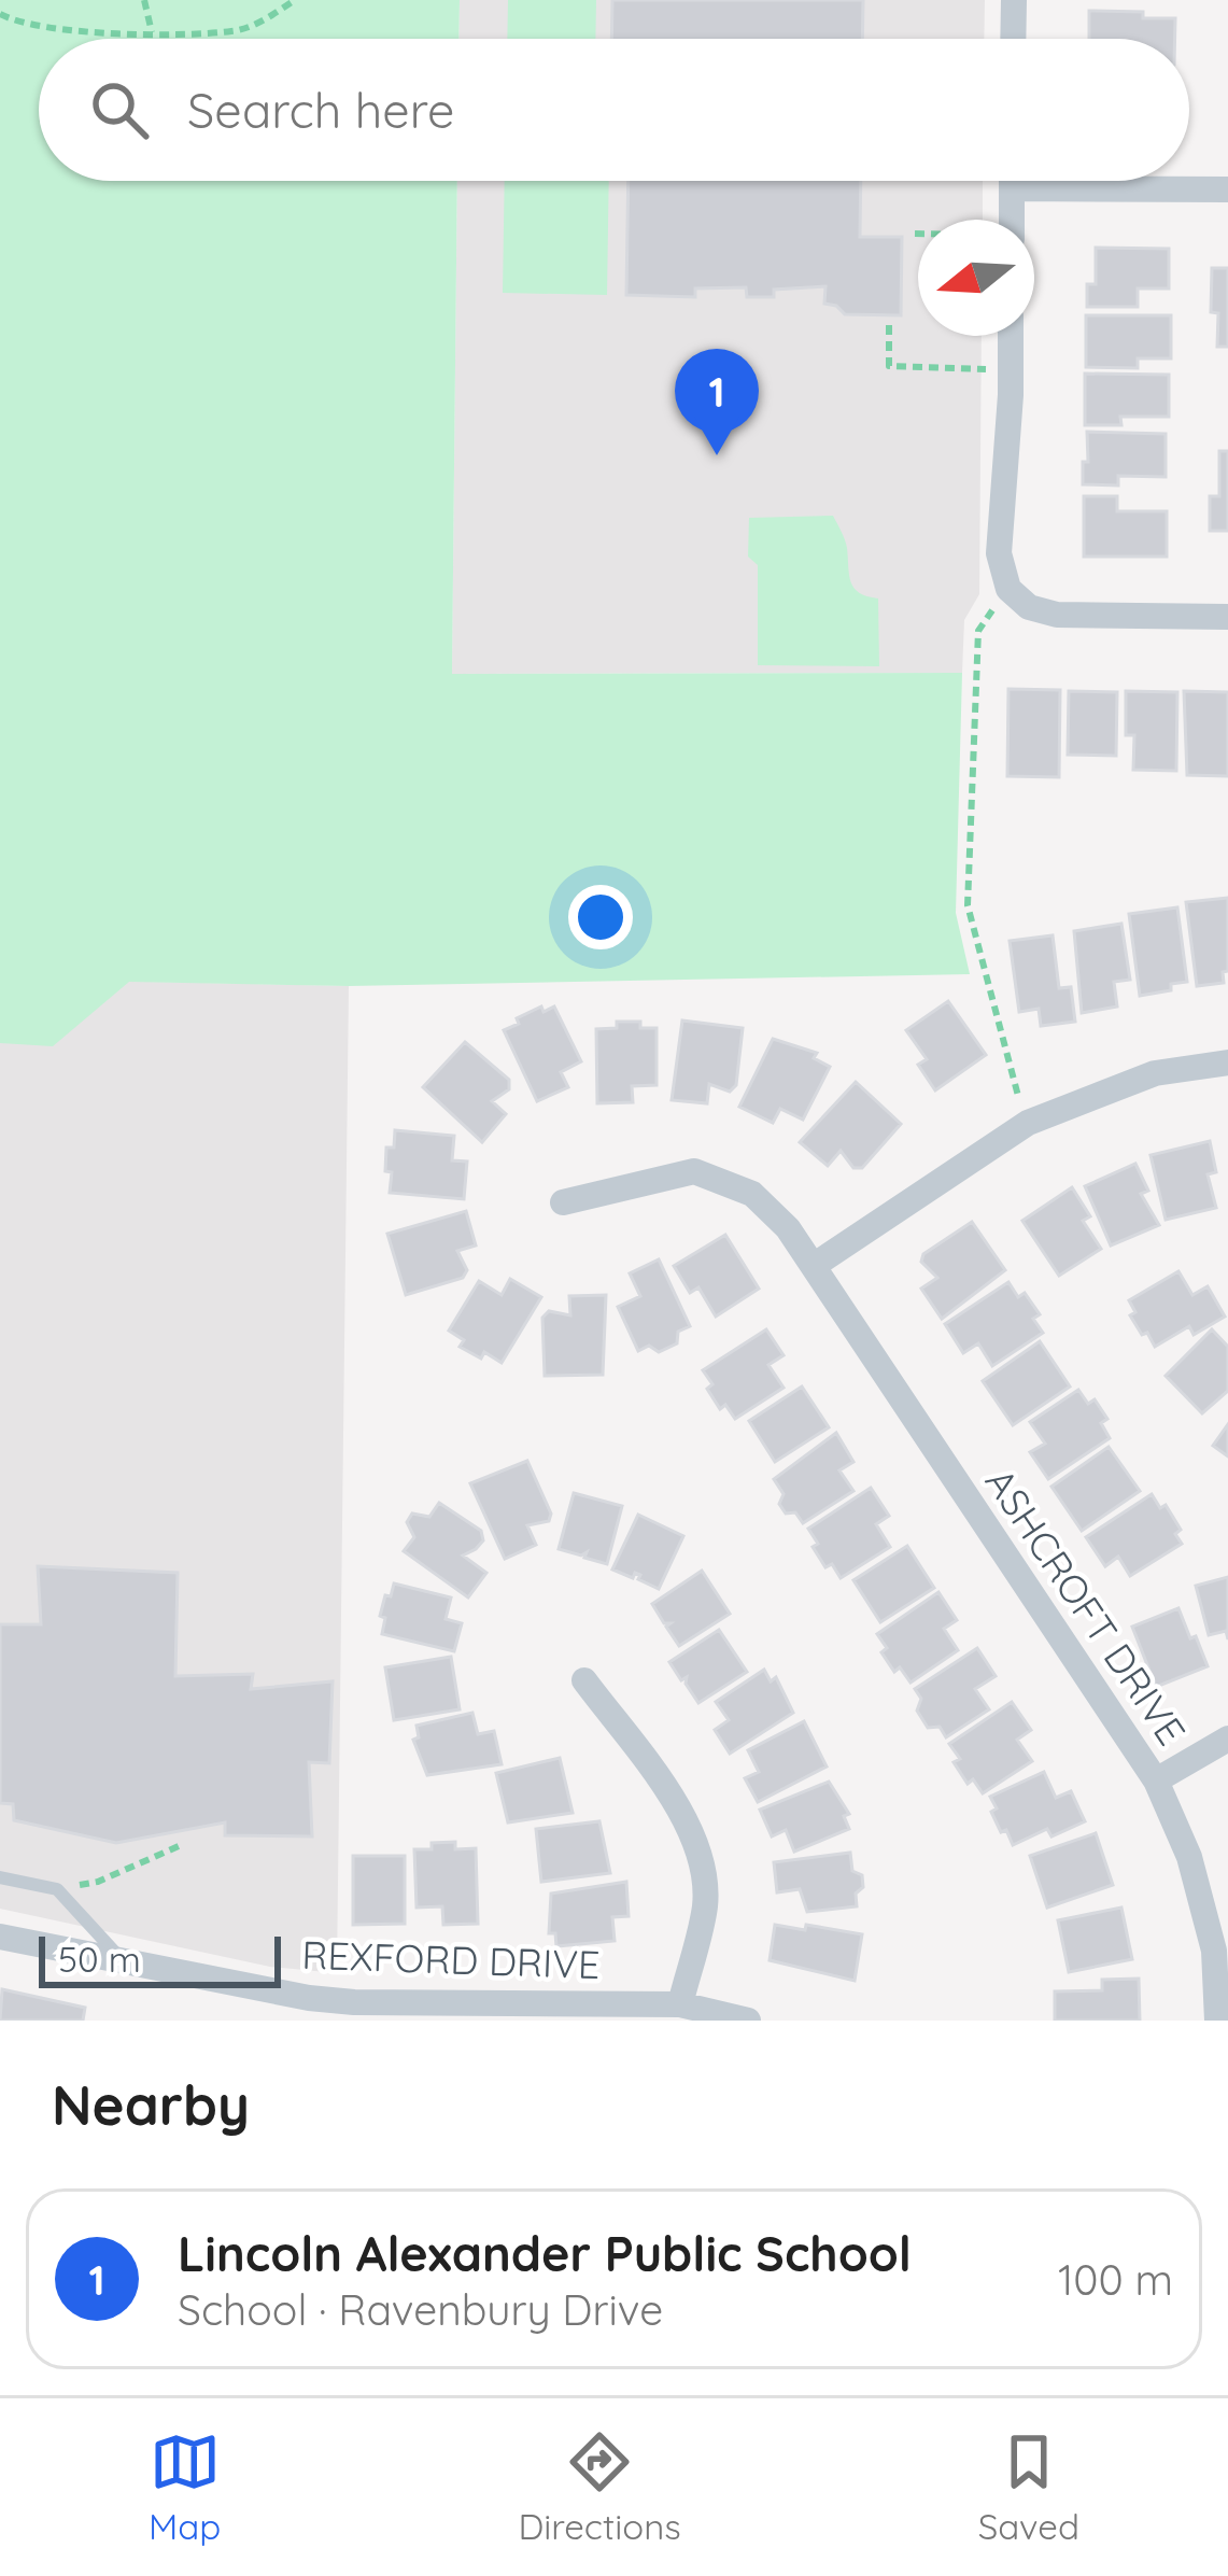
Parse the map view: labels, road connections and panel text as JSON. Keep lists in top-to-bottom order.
{
  "streets": {
    "street": ["ASHCROFT DRIVE", "REXFORD DRIVE"]
  },
  "scale_bar": "50 m",
  "north": "left",
  "page": {
    "search": "Search here",
    "pins": "1",
    "scale": "50 m",
    "heading": "Nearby",
    "list": [
      {
        "mark": "1",
        "name": "Lincoln Alexander Public School",
        "note": "School · Ravenbury Drive",
        "value": "100 m"
      }
    ],
    "nav": ["Map", "Directions", "Saved"]
  }
}
